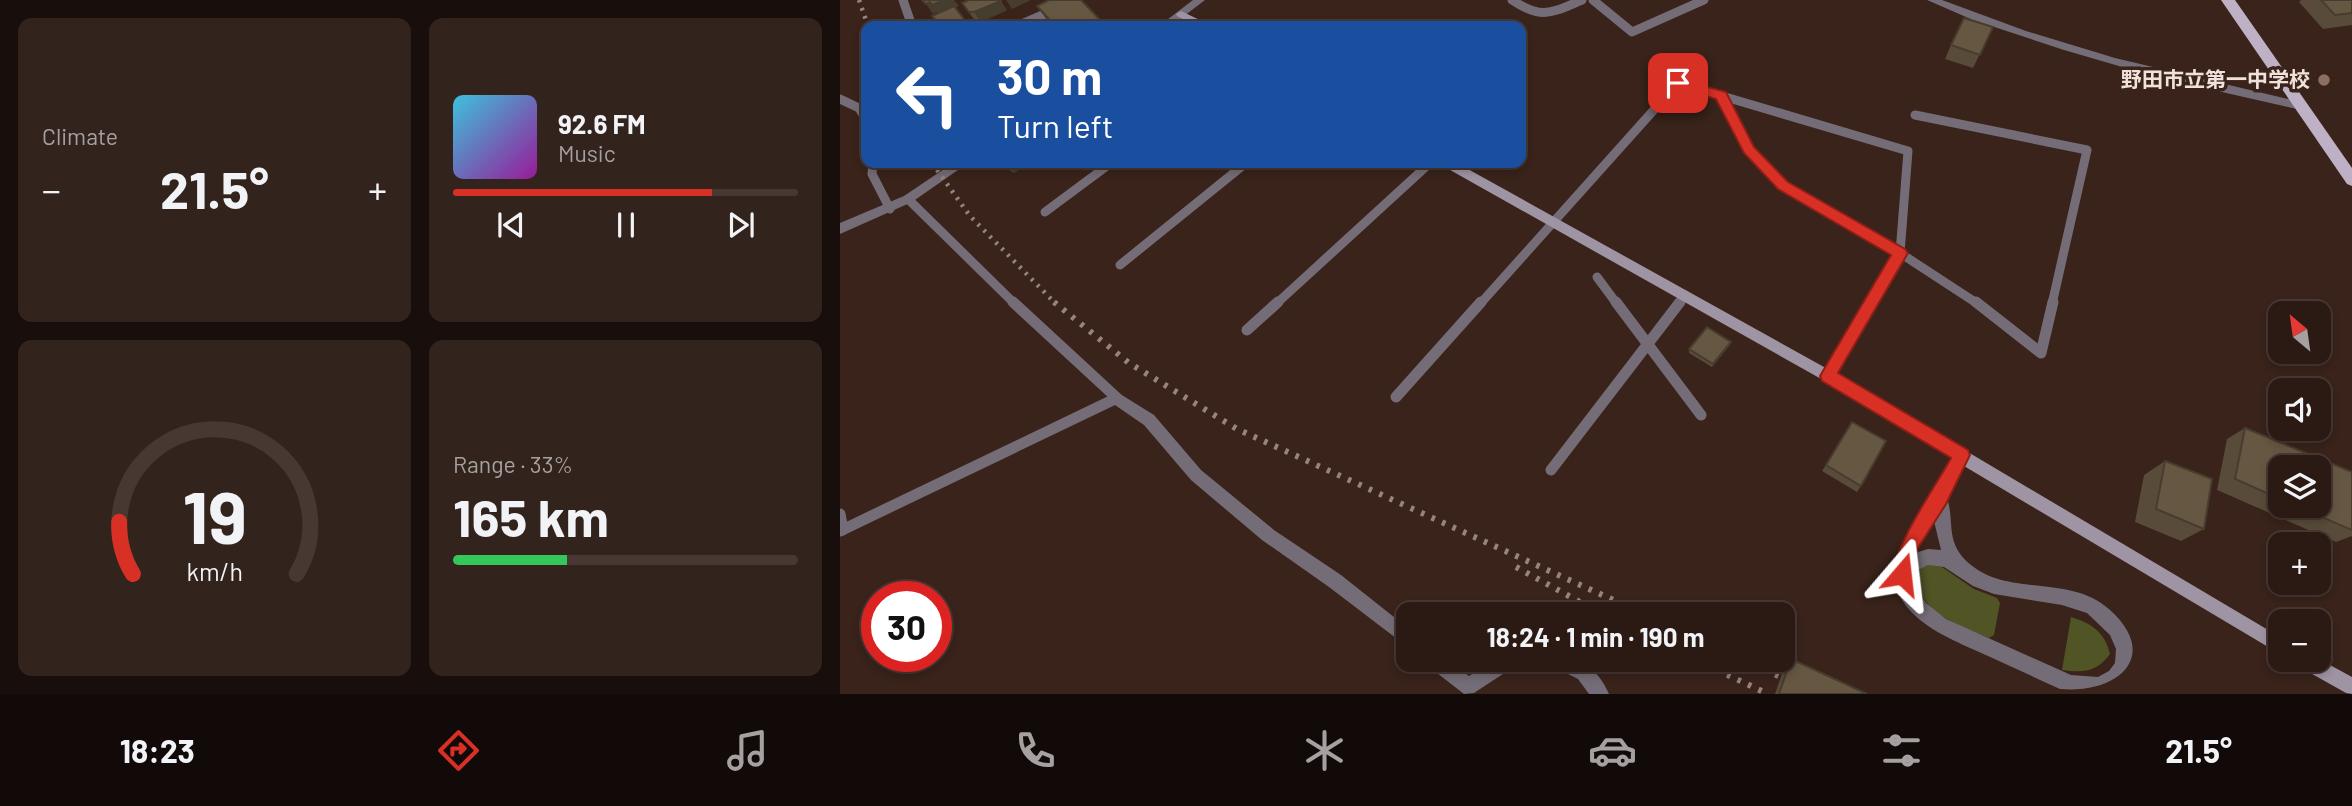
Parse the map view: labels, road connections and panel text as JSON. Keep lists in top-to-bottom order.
{
  "places": ["野田市立第一中学校"],
  "north": "top left",
  "page": {
    "tile": [
      "Climate",
      ["Range · 33%", "165 km"]
    ],
    "turn": ["30 m", "Turn left"],
    "song": ["92.6 FM", "Music"],
    "heat": ["−", "21.5°", "+"],
    "map_buttons": ["+", "−"],
    "limit": "30",
    "trip": "18:24 · 1 min · 190 m",
    "tabs": ["18:23", "21.5°"],
    "gauge": ["19", "km/h"]
  }
}
